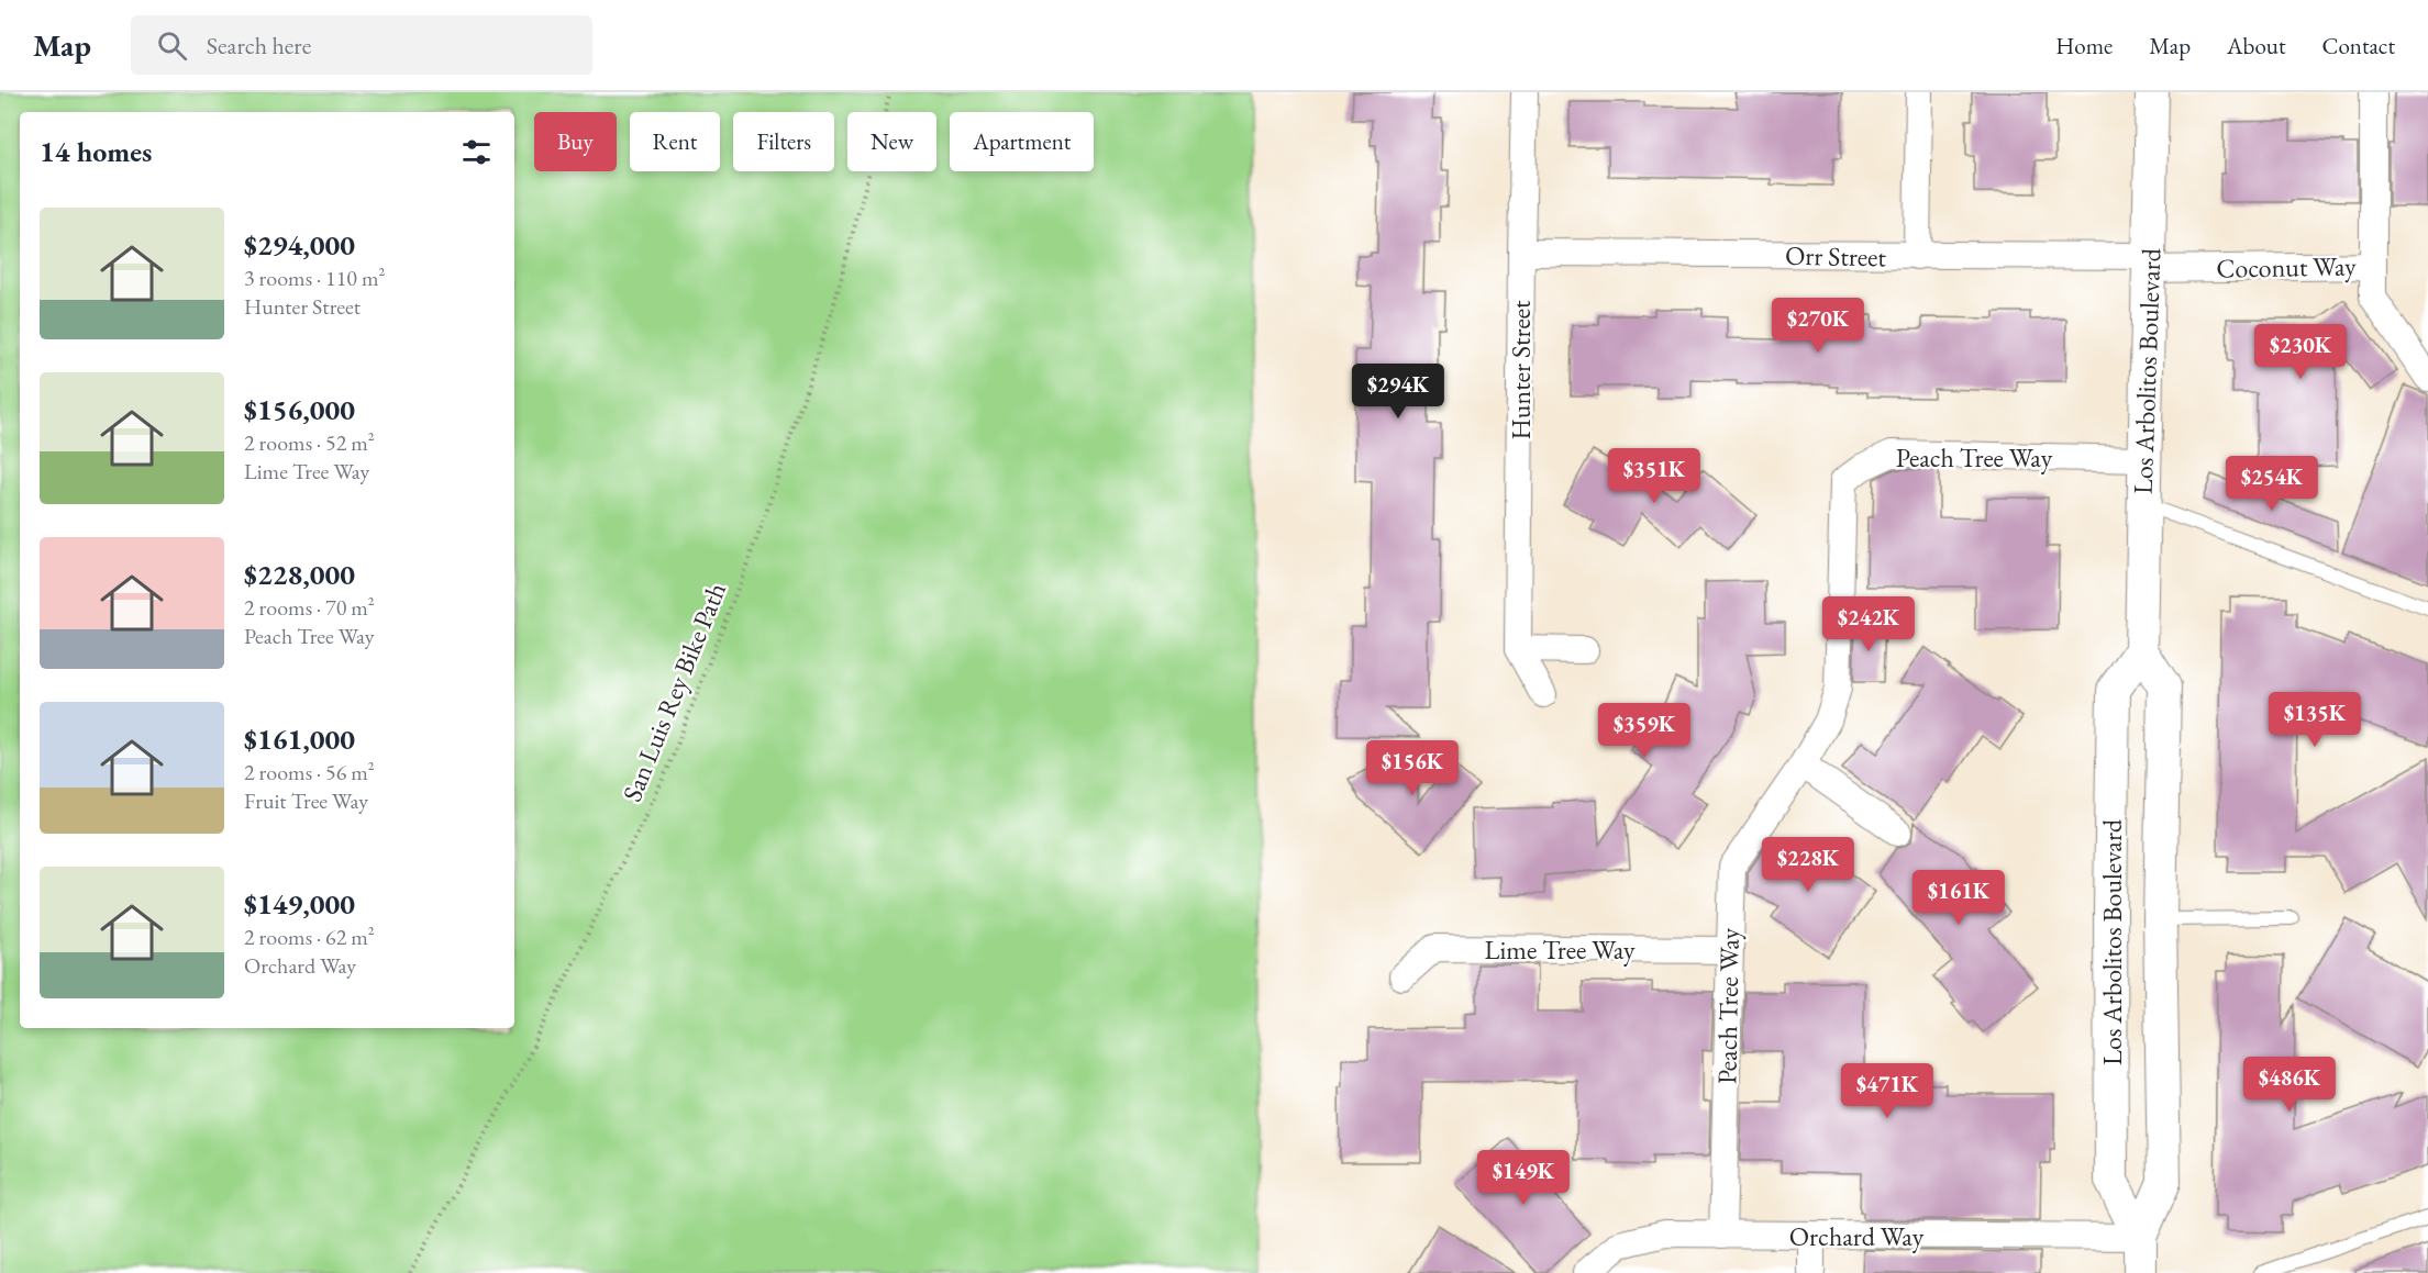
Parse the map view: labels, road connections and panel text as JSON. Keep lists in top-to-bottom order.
{
  "streets": {
    "street": [
      "Orr Street",
      "Coconut Way",
      "Hunter Street",
      "Los Arbolitos Boulevard",
      "Peach Tree Way",
      "Lime Tree Way",
      "Orchard Way"
    ],
    "path": ["San Luis Rey Bike Path"]
  },
  "crossings": [
    ["Orr Street", "Coconut Way"],
    ["Orr Street", "Hunter Street"],
    ["Orr Street", "Los Arbolitos Boulevard"],
    ["Coconut Way", "Los Arbolitos Boulevard"],
    ["Los Arbolitos Boulevard", "Peach Tree Way"],
    ["Los Arbolitos Boulevard", "Orchard Way"],
    ["Peach Tree Way", "Lime Tree Way"],
    ["Peach Tree Way", "Orchard Way"]
  ],
  "page": {
    "header": "Map",
    "search": "Search here",
    "nav": [
      "Home",
      "Map",
      "About",
      "Contact"
    ],
    "chip": [
      "Buy",
      "Rent",
      "Filters",
      "New",
      "Apartment"
    ],
    "heading": "14 homes",
    "list": [
      {
        "name": "$294,000",
        "note": "3 rooms · 110 m² · Hunter Street"
      },
      {
        "name": "$156,000",
        "note": "2 rooms · 52 m² · Lime Tree Way"
      },
      {
        "name": "$228,000",
        "note": "2 rooms · 70 m² · Peach Tree Way"
      },
      {
        "name": "$161,000",
        "note": "2 rooms · 56 m² · Fruit Tree Way"
      },
      {
        "name": "$149,000",
        "note": "2 rooms · 62 m² · Orchard Way"
      }
    ],
    "price": [
      "$270K",
      "$230K",
      "$294K",
      "$351K",
      "$254K",
      "$242K",
      "$135K",
      "$359K",
      "$156K",
      "$228K",
      "$161K",
      "$486K",
      "$471K",
      "$149K"
    ]
  }
}
